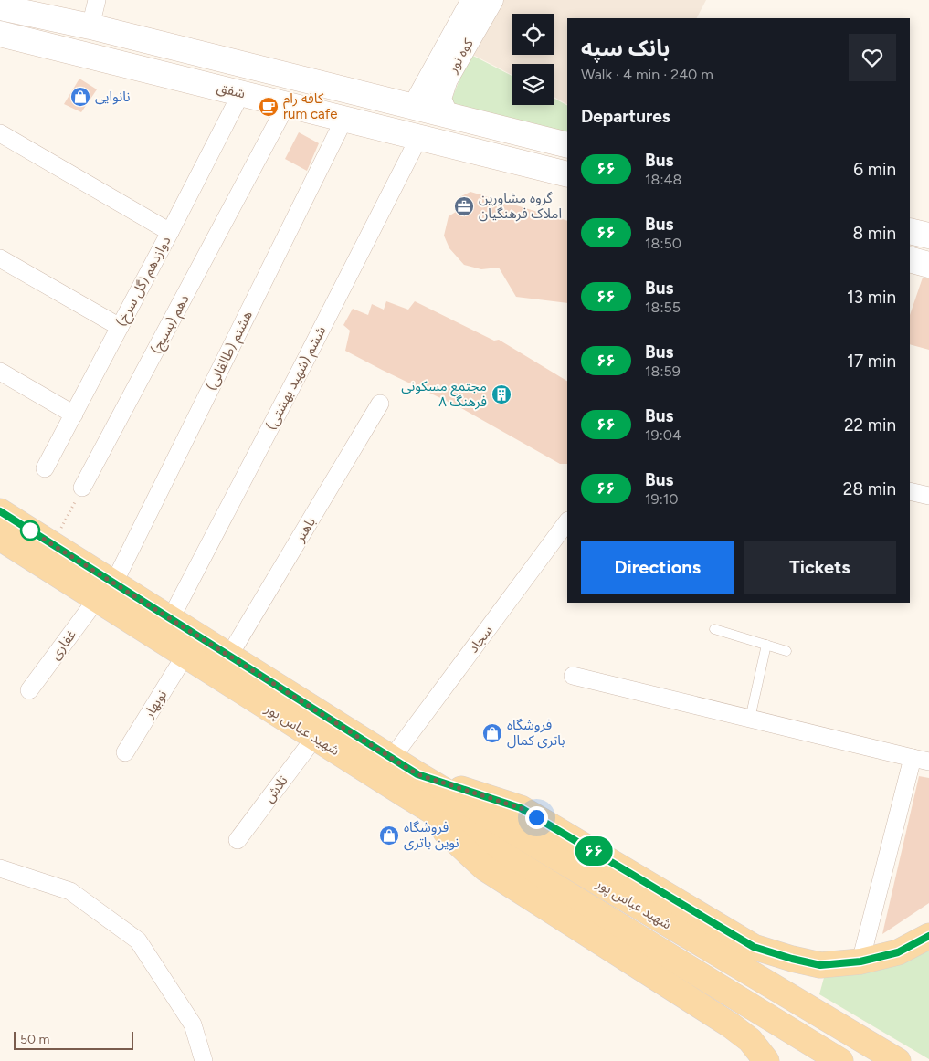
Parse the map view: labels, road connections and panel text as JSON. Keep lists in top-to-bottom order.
{
  "streets": {
    "main road": ["شفق", "شهید عباس پور"],
    "street": [
      "کوه نور",
      "دوازدهم (گل سرخ)",
      "دهم (بسیج)",
      "هشتم (طالقانی)",
      "ششم (شهید بهشتی)",
      "باهنر",
      "سجاد",
      "غفاری",
      "نوبهار",
      "تلاش"
    ]
  },
  "crossings": [
    ["کوه نور", "شفق"],
    ["شفق", "دوازدهم (گل سرخ)"],
    ["شفق", "دهم (بسیج)"],
    ["شفق", "هشتم (طالقانی)"],
    ["شفق", "ششم (شهید بهشتی)"],
    ["هشتم (طالقانی)", "غفاری"],
    ["هشتم (طالقانی)", "شهید عباس پور"],
    ["ششم (شهید بهشتی)", "شهید عباس پور"],
    ["باهنر", "شهید عباس پور"],
    ["سجاد", "شهید عباس پور"],
    ["غفاری", "شهید عباس پور"],
    ["نوبهار", "شهید عباس پور"],
    ["شهید عباس پور", "تلاش"]
  ],
  "places": {
    "shop": ["نانوایی", "فروشگاه باتری کمال", "فروشگاه نوین باتری"],
    "cafe": ["کافه رام rum cafe"],
    "office": ["گروه مشاورین املاک فرهنگیان"],
    "building": ["مجتمع مسکونی فرهنگ ۸"]
  },
  "lines": ["bus line ۶۶"],
  "scale_bar": "50 m",
  "page": {
    "on_map": "۶۶",
    "heading": [
      ["بانک سپه", "Walk · 4 min · 240 m"],
      "Departures"
    ],
    "list": [
      {
        "mark": "۶۶",
        "name": "Bus",
        "note": "18:48",
        "value": "6 min"
      },
      {
        "mark": "۶۶",
        "name": "Bus",
        "note": "18:50",
        "value": "8 min"
      },
      {
        "mark": "۶۶",
        "name": "Bus",
        "note": "18:55",
        "value": "13 min"
      },
      {
        "mark": "۶۶",
        "name": "Bus",
        "note": "18:59",
        "value": "17 min"
      },
      {
        "mark": "۶۶",
        "name": "Bus",
        "note": "19:04",
        "value": "22 min"
      },
      {
        "mark": "۶۶",
        "name": "Bus",
        "note": "19:10",
        "value": "28 min"
      }
    ],
    "buttons": ["Directions", "Tickets"],
    "scale": "50 m"
  }
}
